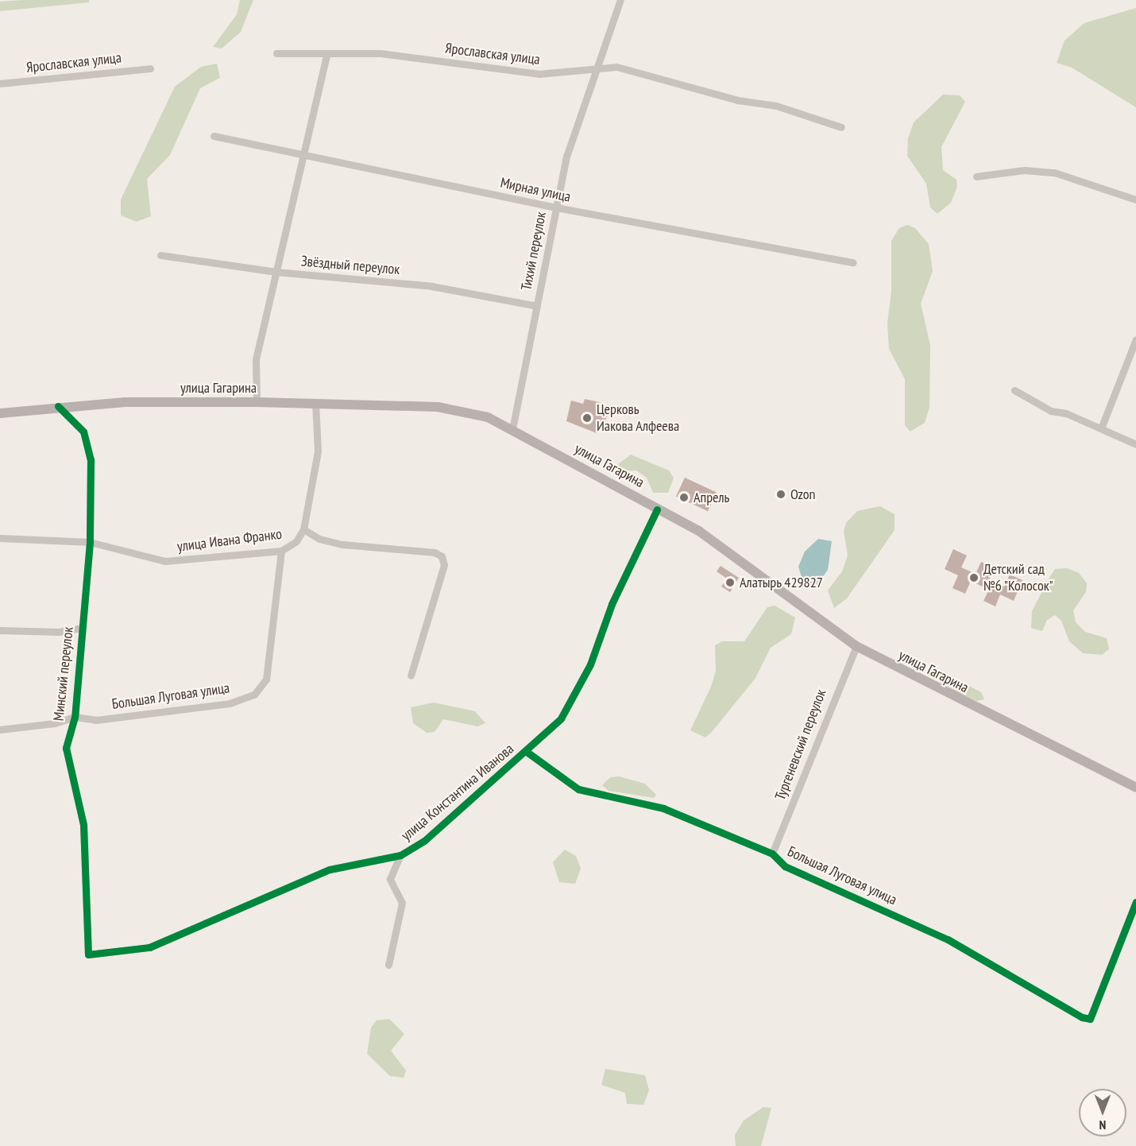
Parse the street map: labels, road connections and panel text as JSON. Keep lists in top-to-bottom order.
{
  "streets": {
    "main road": ["улица Гагарина"],
    "street": [
      "Ярославская улица",
      "Мирная улица",
      "Тихий переулок",
      "Звёздный переулок",
      "улица Ивана Франко",
      "Минский переулок",
      "Большая Луговая улица",
      "Тургеневский переулок",
      "улица Константина Иванова"
    ]
  },
  "crossings": [
    ["Ярославская улица", "Тихий переулок"],
    ["Мирная улица", "Тихий переулок"],
    ["Тихий переулок", "Звёздный переулок"],
    ["Тихий переулок", "улица Гагарина"],
    ["улица Гагарина", "Минский переулок"],
    ["улица Гагарина", "Тургеневский переулок"],
    ["улица Гагарина", "улица Константина Иванова"],
    ["улица Ивана Франко", "Минский переулок"],
    ["улица Ивана Франко", "Большая Луговая улица"],
    ["Минский переулок", "Большая Луговая улица"],
    ["Минский переулок", "улица Константина Иванова"],
    ["Большая Луговая улица", "Тургеневский переулок"],
    ["Большая Луговая улица", "улица Константина Иванова"]
  ],
  "places": [
    "Церковь Иакова Алфеева",
    "Ozon",
    "Апрель",
    "Детский сад №6 \"Колосок\"",
    "Алатырь 429827"
  ],
  "north": "bottom"
}
